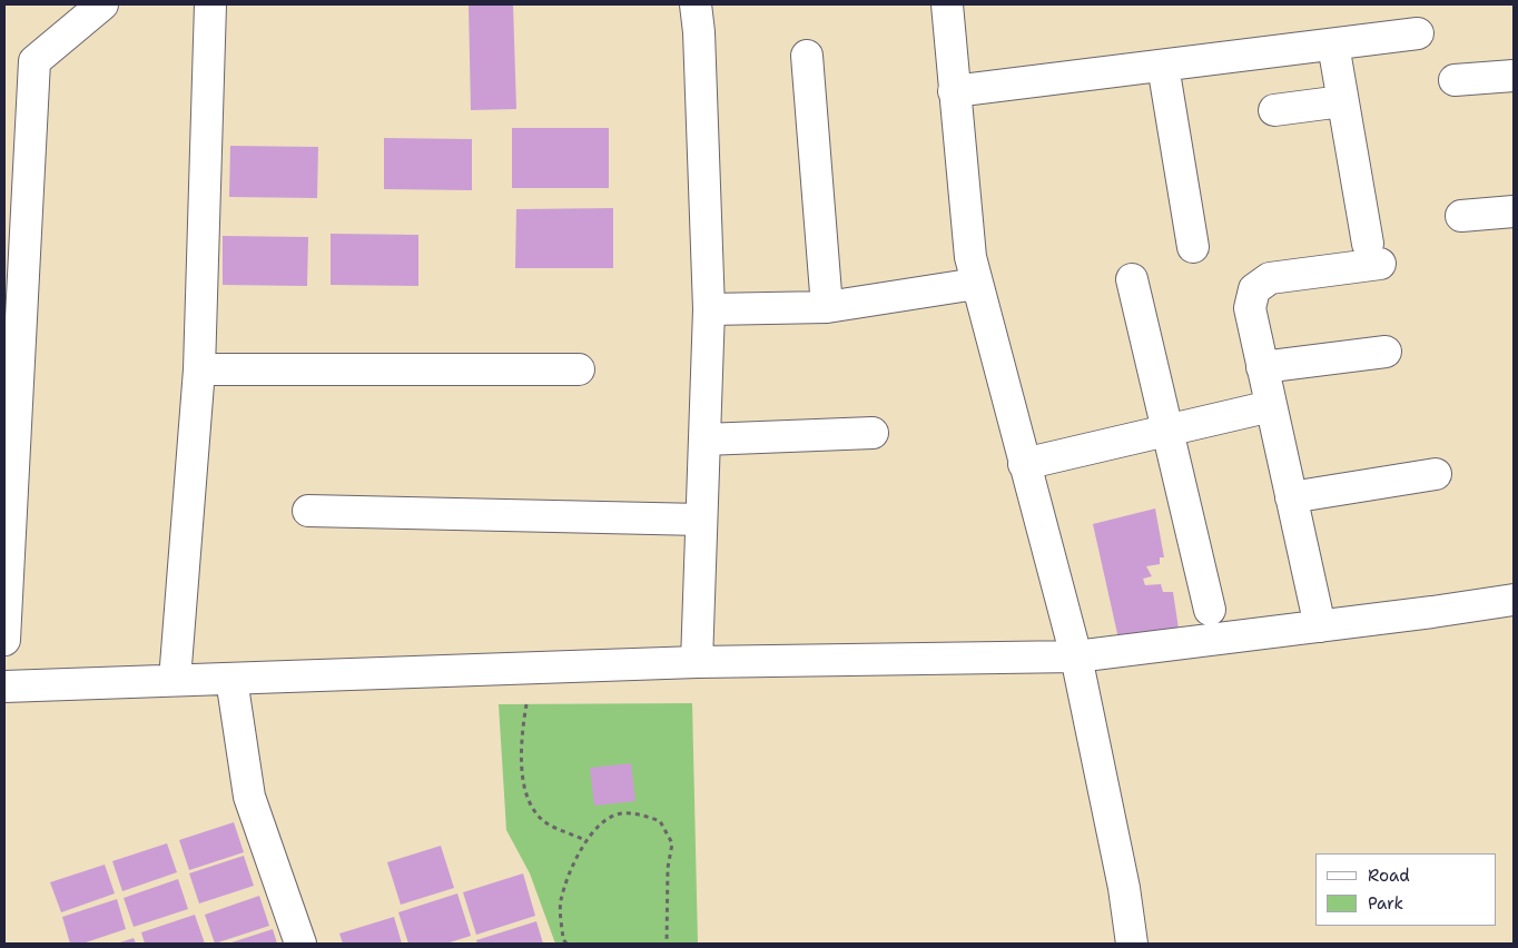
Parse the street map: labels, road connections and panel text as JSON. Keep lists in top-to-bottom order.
{
  "legend": ["Road", "Park"]
}
